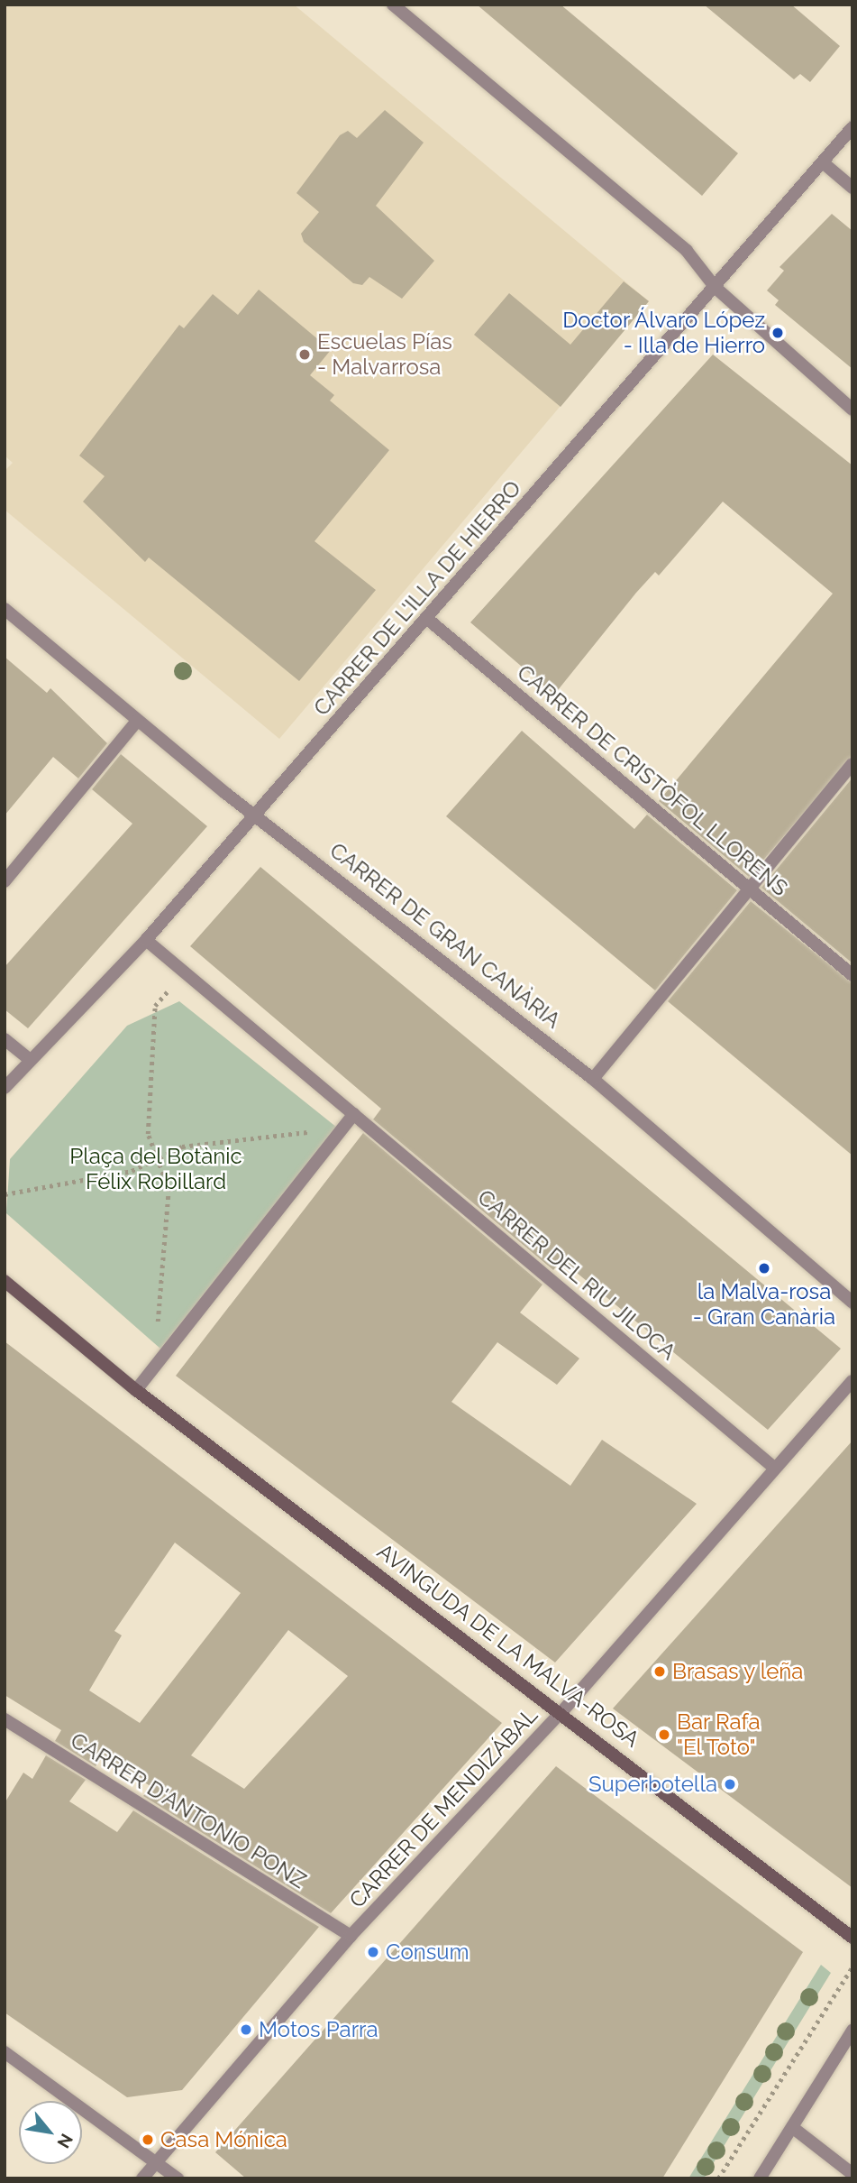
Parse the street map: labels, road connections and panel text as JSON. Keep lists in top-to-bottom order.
{
  "streets": {
    "street": [
      "CARRER DE L'ILLA DE HIERRO",
      "CARRER DE CRISTÒFOL LLORENS",
      "CARRER DE GRAN CANÀRIA",
      "CARRER DEL RIU JILOCA",
      "AVINGUDA DE LA MALVA-ROSA",
      "CARRER DE MENDIZÁBAL",
      "CARRER D'ANTONIO PONZ"
    ]
  },
  "crossings": [
    ["CARRER DE L'ILLA DE HIERRO", "CARRER DE CRISTÒFOL LLORENS"],
    ["CARRER DE L'ILLA DE HIERRO", "CARRER DE GRAN CANÀRIA"],
    ["CARRER DE L'ILLA DE HIERRO", "CARRER DEL RIU JILOCA"],
    ["CARRER DEL RIU JILOCA", "CARRER DE MENDIZÁBAL"],
    ["AVINGUDA DE LA MALVA-ROSA", "CARRER DE MENDIZÁBAL"],
    ["CARRER DE MENDIZÁBAL", "CARRER D'ANTONIO PONZ"]
  ],
  "parks": ["Plaça del Botànic Félix Robillard"],
  "places": [
    "Doctor Álvaro López - Illa de Hierro",
    "Escuelas Pías - Malvarrosa",
    "la Malva-rosa - Gran Canària",
    "Brasas y leña",
    "Bar Rafa \"El Toto\"",
    "Superbotella",
    "Consum",
    "Motos Parra",
    "Casa Mónica"
  ],
  "north": "bottom right"
}
